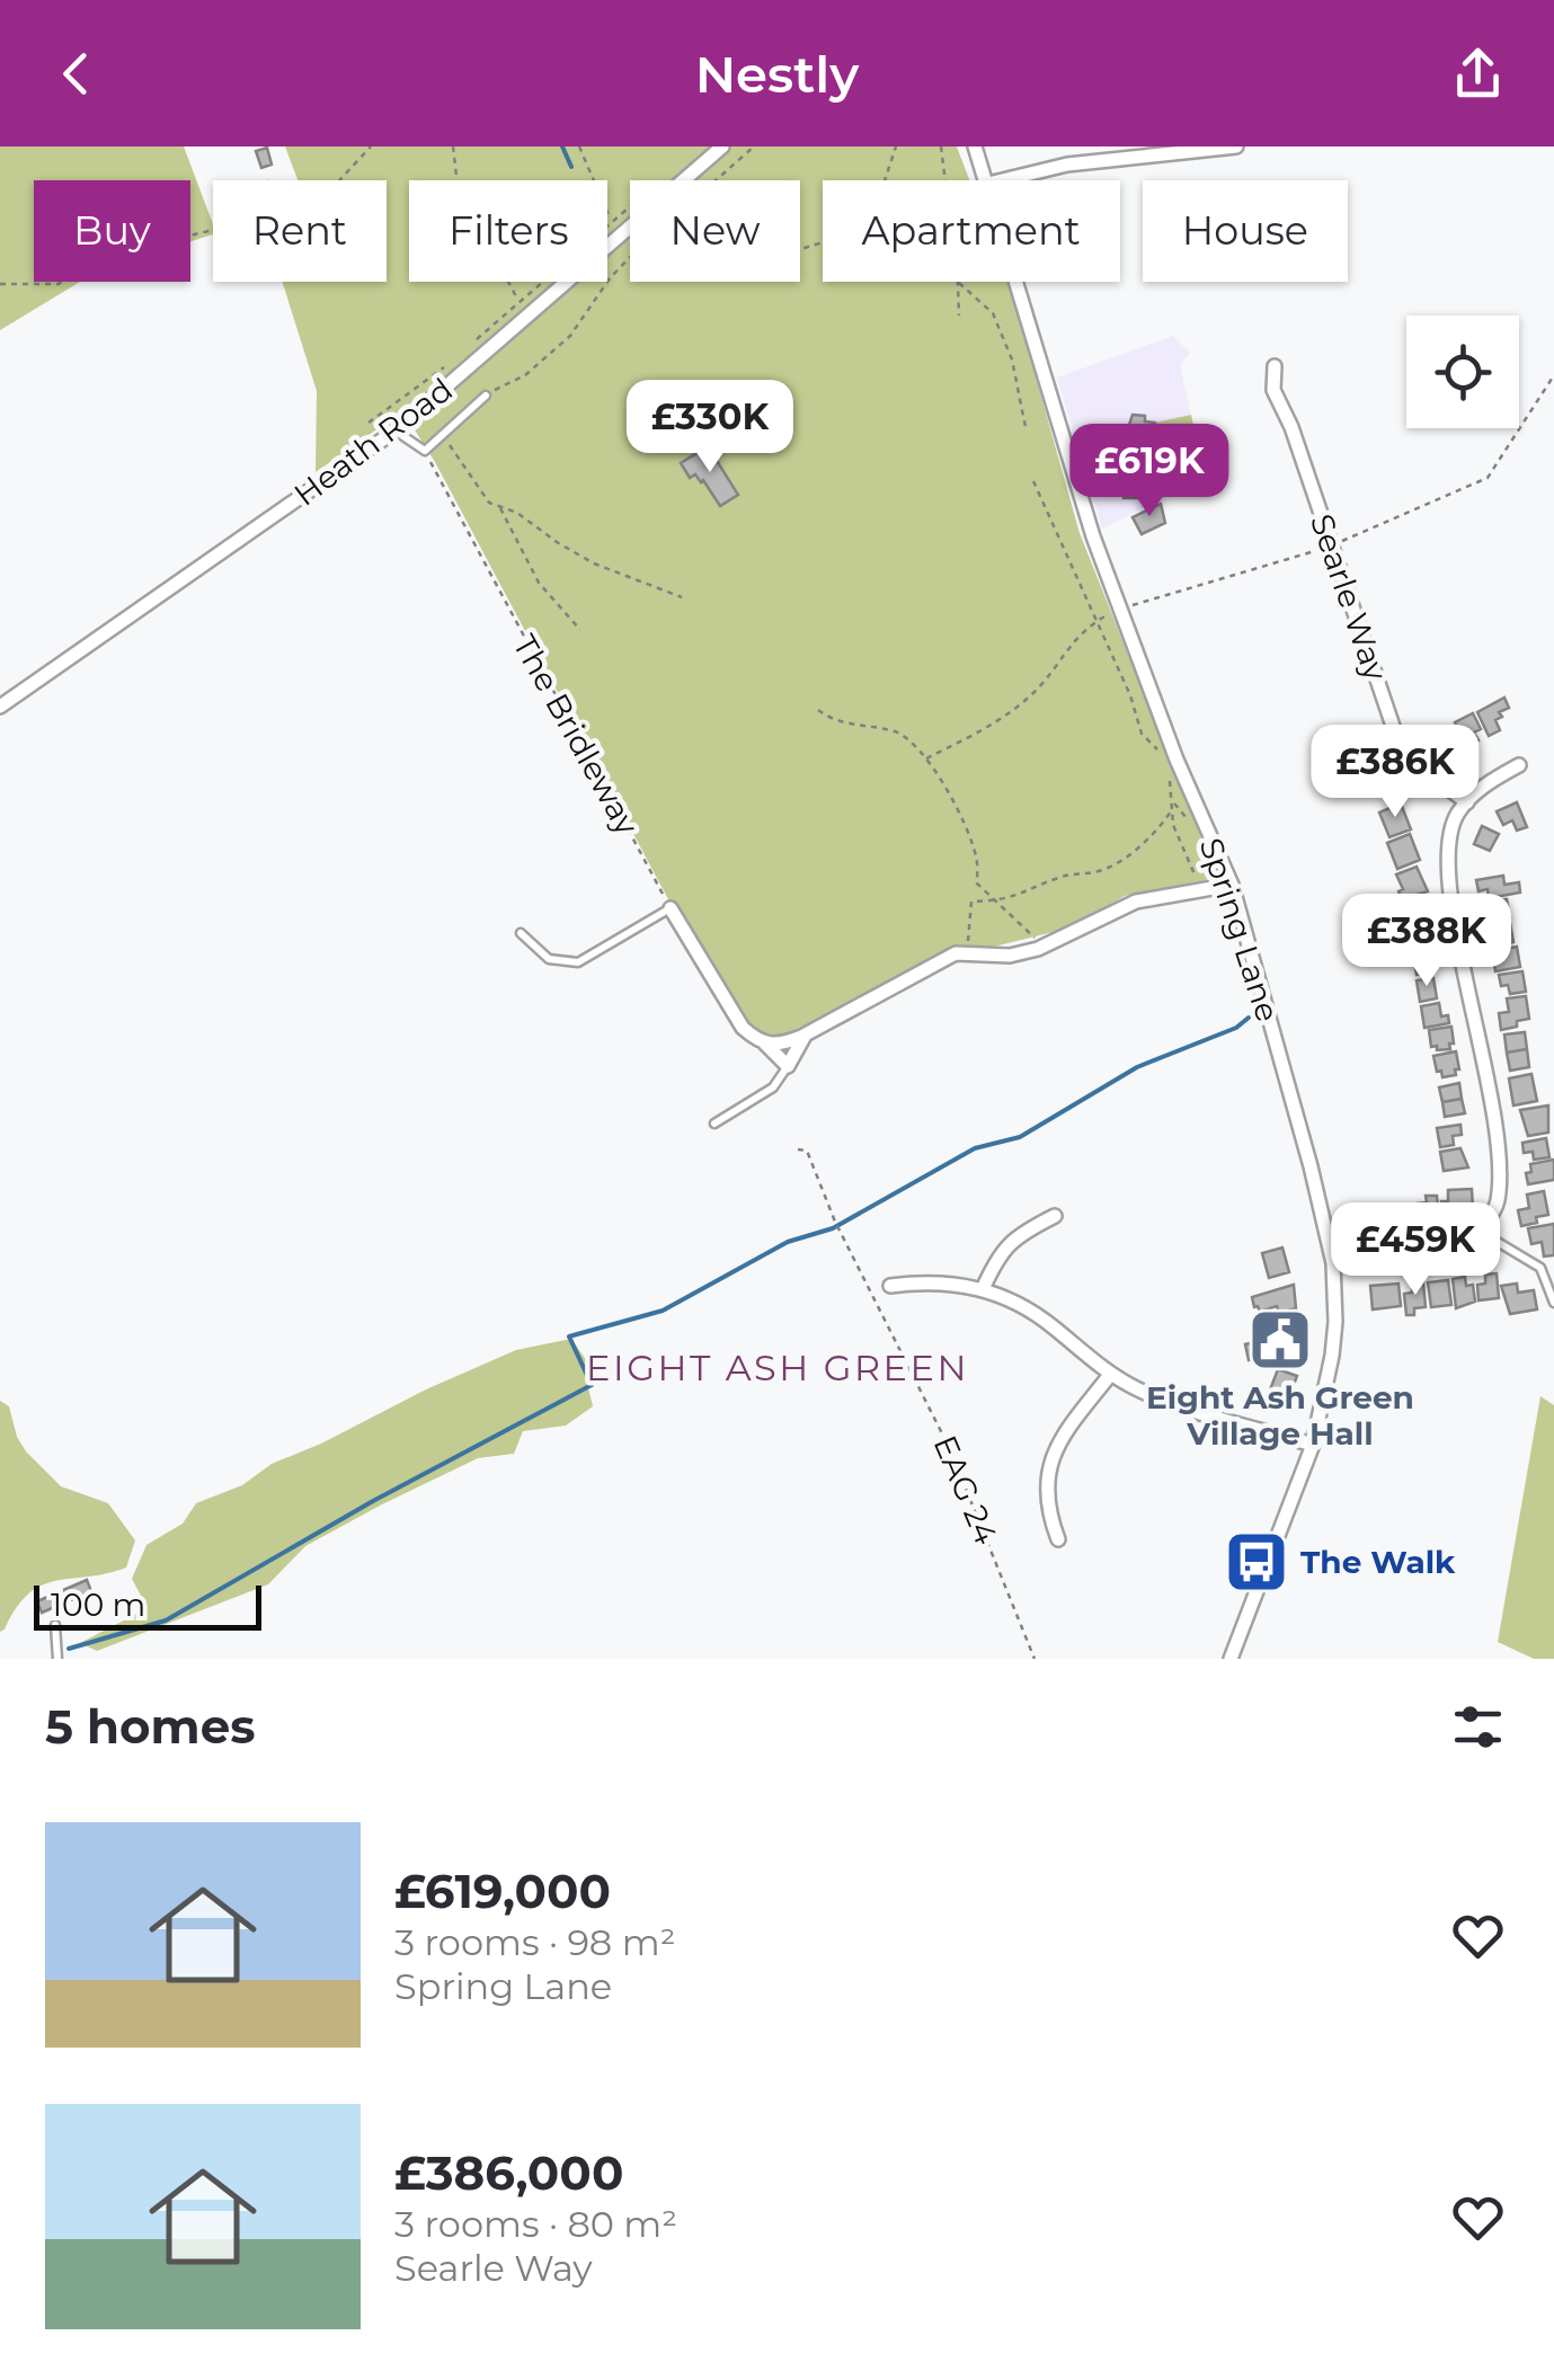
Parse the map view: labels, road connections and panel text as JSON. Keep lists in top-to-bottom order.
{
  "streets": {
    "street": ["Heath Road", "Searle Way", "Spring Lane"],
    "path": ["The Bridleway", "EAG 24"]
  },
  "districts": ["EIGHT ASH GREEN"],
  "places": {
    "public building": ["Eight Ash Green Village Hall"],
    "bus stop": ["The Walk"]
  },
  "scale_bar": "100 m",
  "page": {
    "header": "Nestly",
    "chip": [
      "Buy",
      "Rent",
      "Filters",
      "New",
      "Apartment",
      "House"
    ],
    "price": [
      "£330K",
      "£619K",
      "£386K",
      "£388K",
      "£459K"
    ],
    "scale": "100 m",
    "heading": "5 homes",
    "list": [
      {
        "name": "£619,000",
        "note": "3 rooms · 98 m² · Spring Lane"
      },
      {
        "name": "£386,000",
        "note": "3 rooms · 80 m² · Searle Way"
      }
    ]
  }
}
